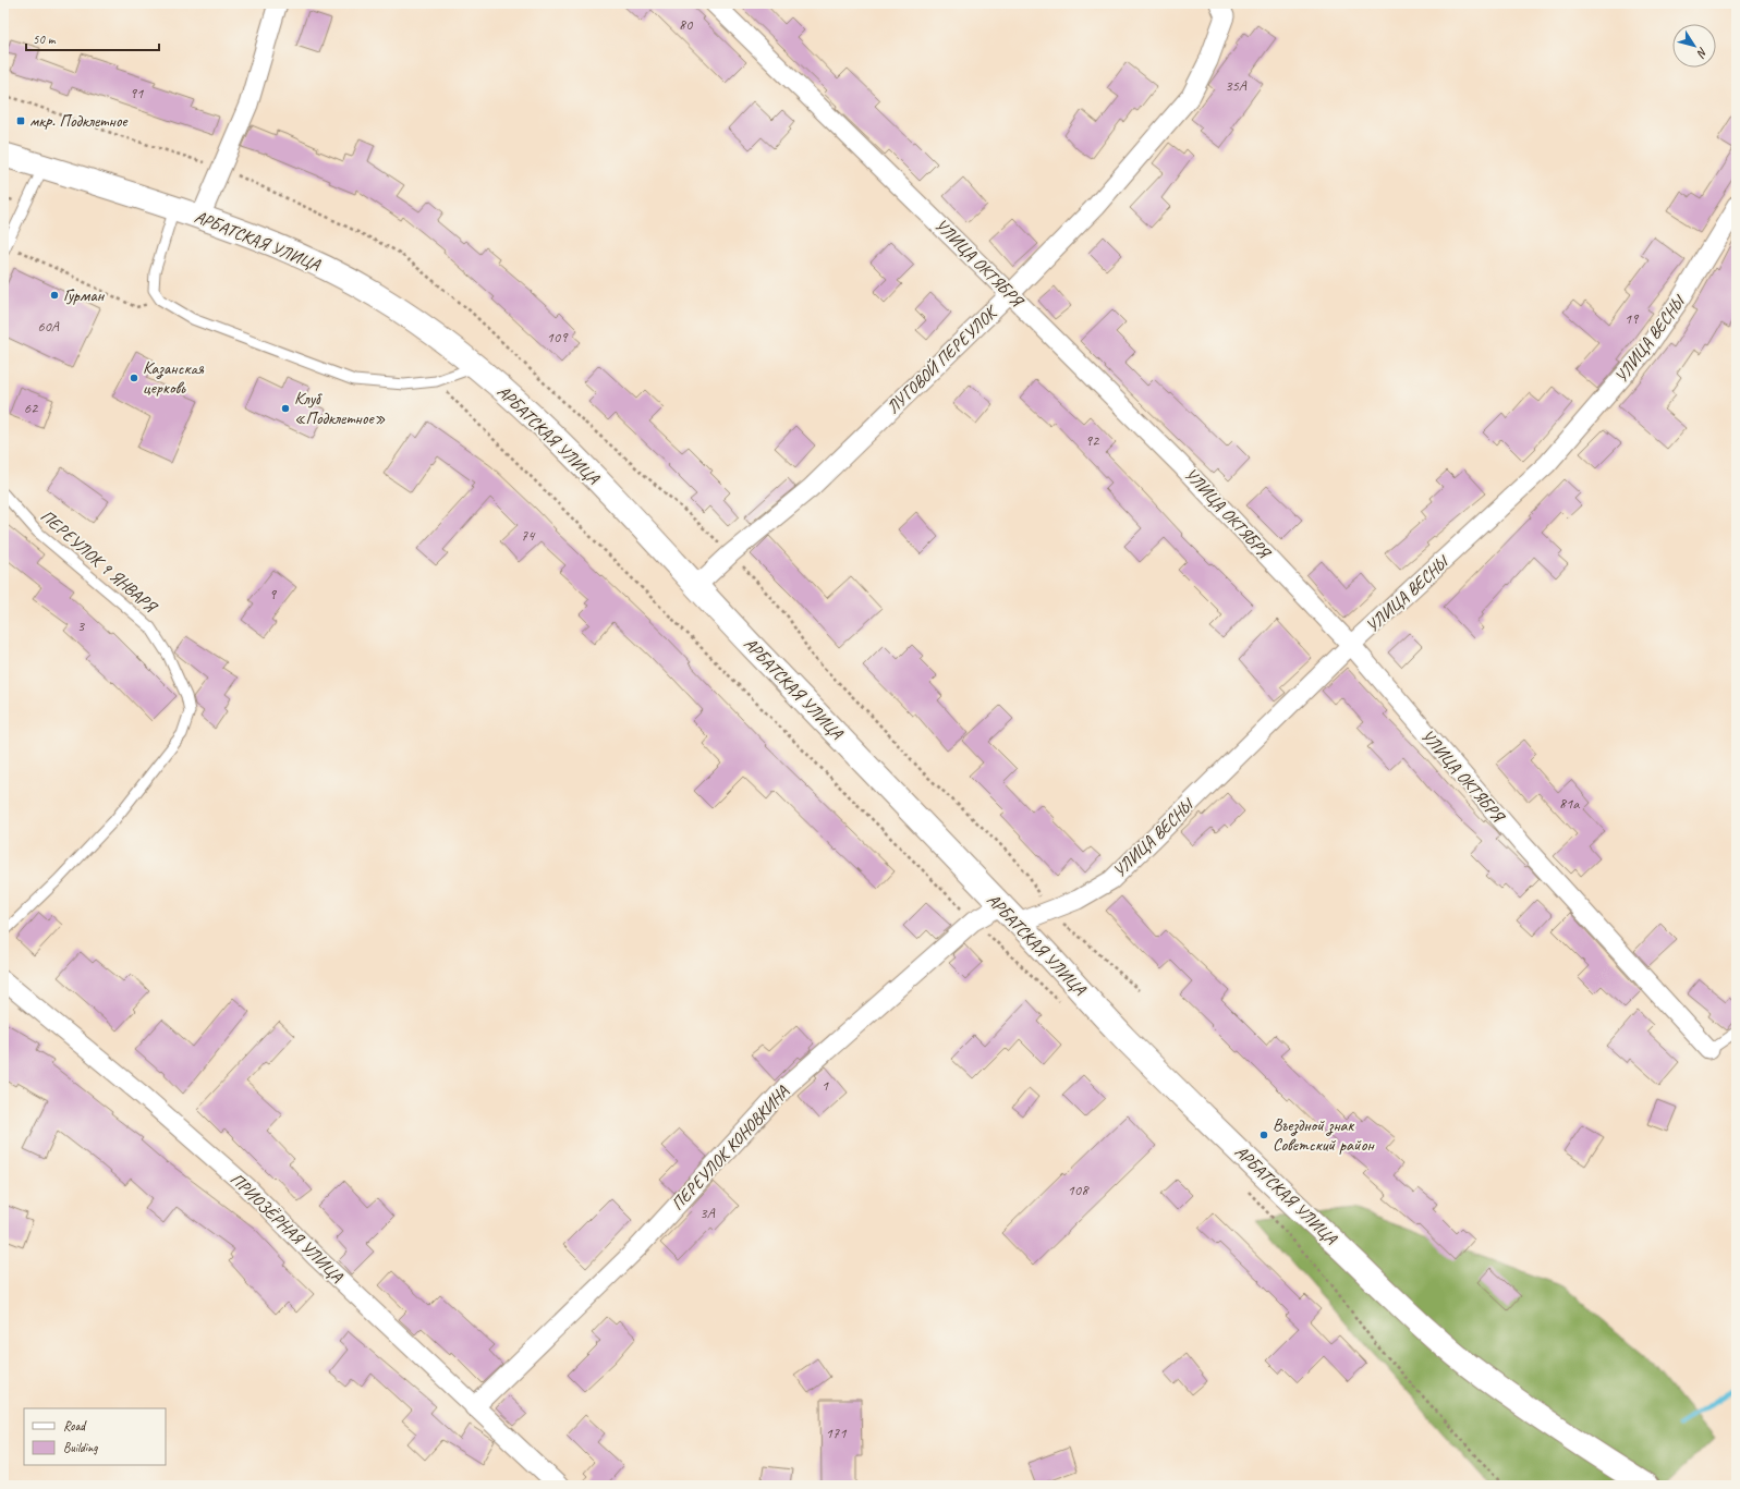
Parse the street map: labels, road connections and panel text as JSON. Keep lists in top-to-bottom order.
{
  "streets": {
    "main road": ["АРБАТСКАЯ УЛИЦА"],
    "street": [
      "УЛИЦА ОКТЯБРЯ",
      "УЛИЦА ВЕСНЫ",
      "ЛУГОВОЙ ПЕРЕУЛОК",
      "ПЕРЕУЛОК КОНОВКИНА",
      "ПРИОЗЁРНАЯ УЛИЦА"
    ],
    "lane": ["ПЕРЕУЛОК 9 ЯНВАРЯ"]
  },
  "crossings": [
    ["АРБАТСКАЯ УЛИЦА", "УЛИЦА ВЕСНЫ"],
    ["АРБАТСКАЯ УЛИЦА", "ЛУГОВОЙ ПЕРЕУЛОК"],
    ["АРБАТСКАЯ УЛИЦА", "ПЕРЕУЛОК КОНОВКИНА"],
    ["УЛИЦА ОКТЯБРЯ", "УЛИЦА ВЕСНЫ"],
    ["УЛИЦА ОКТЯБРЯ", "ЛУГОВОЙ ПЕРЕУЛОК"],
    ["ПЕРЕУЛОК КОНОВКИНА", "ПРИОЗЁРНАЯ УЛИЦА"]
  ],
  "places": {
    "transit": ["мкр. Подклетное"],
    "other": [
      "Гурман",
      "Казанская церковь",
      "Клуб «Подклетное»",
      "Въездной знак Советский район"
    ]
  },
  "house_numbers": [
    "80",
    "35А",
    "91",
    "19",
    "60А",
    "109",
    "62",
    "92",
    "74",
    "9",
    "3",
    "81а",
    "1",
    "108",
    "3А",
    "171"
  ],
  "legend": ["Road", "Building"],
  "scale_bar": "50 m",
  "north": "bottom right"
}
